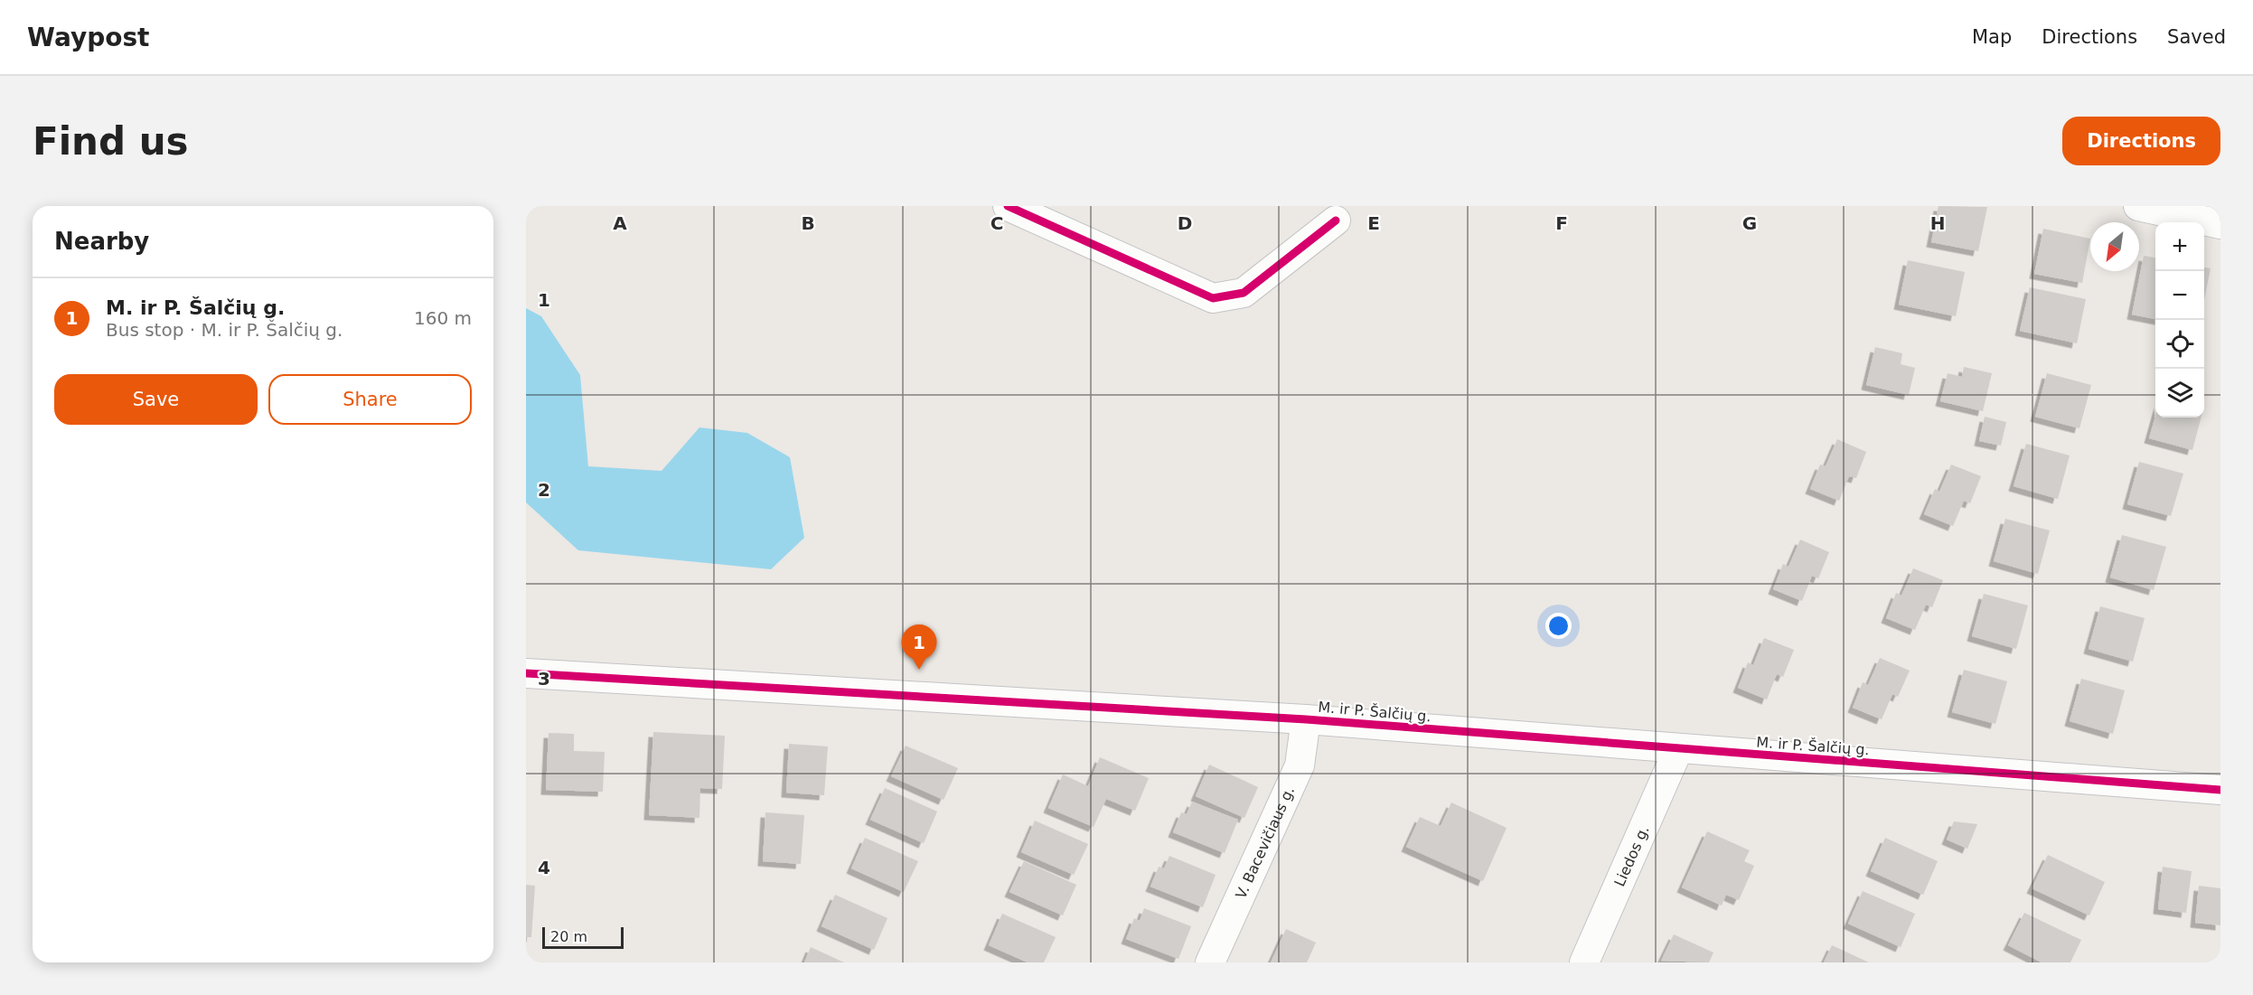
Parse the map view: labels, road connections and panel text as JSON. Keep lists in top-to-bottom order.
{
  "streets": {
    "street": ["M. ir P. Šalčių g.", "V. Bacevičiaus g.", "Liedos g."]
  },
  "crossings": [
    ["M. ir P. Šalčių g.", "V. Bacevičiaus g."],
    ["M. ir P. Šalčių g.", "Liedos g."]
  ],
  "scale_bar": "20 m",
  "north": "bottom left",
  "page": {
    "header": "Waypost",
    "nav": ["Map", "Directions", "Saved"],
    "buttons": [
      "Directions",
      ["Save", "Share"]
    ],
    "title": "Find us",
    "heading": "Nearby",
    "map_buttons": ["+", "−"],
    "list": [
      {
        "mark": "1",
        "name": "M. ir P. Šalčių g.",
        "note": "Bus stop · M. ir P. Šalčių g.",
        "value": "160 m"
      }
    ],
    "pins": "1",
    "scale": "20 m"
  },
  "grid": {
    "columns": [
      "A",
      "B",
      "C",
      "D",
      "E",
      "F",
      "G",
      "H"
    ],
    "rows": [
      "1",
      "2",
      "3",
      "4"
    ]
  }
}
